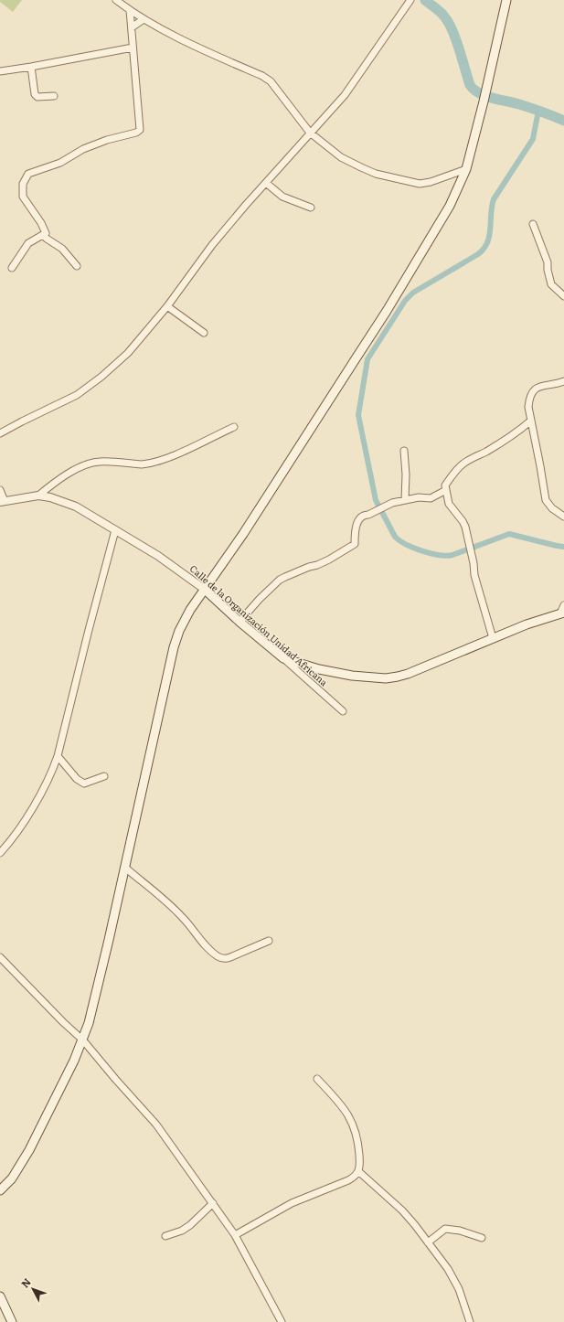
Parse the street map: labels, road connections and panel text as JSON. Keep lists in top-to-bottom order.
{
  "streets": {
    "main road": ["Calle de la Organización Unidad Africana"]
  },
  "north": "top left"
}
